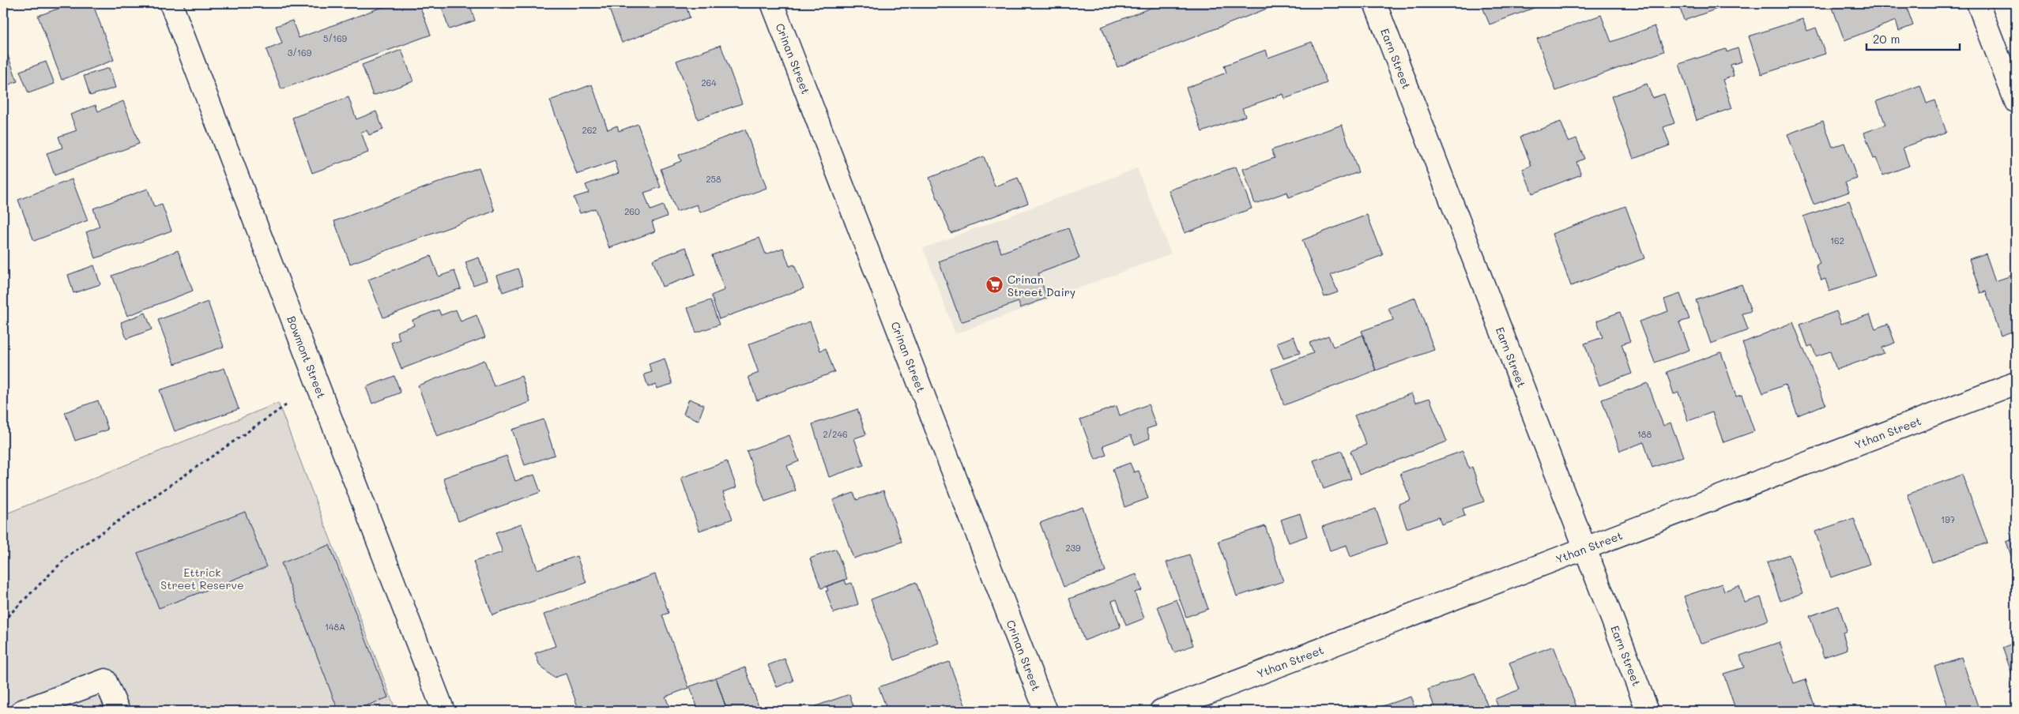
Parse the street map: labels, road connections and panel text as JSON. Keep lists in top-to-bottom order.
{
  "streets": {
    "street": [
      "Crinan Street",
      "Earn Street",
      "Bowmont Street",
      "Ythan Street"
    ]
  },
  "crossings": [
    ["Earn Street", "Ythan Street"]
  ],
  "parks": ["Ettrick Street Reserve"],
  "places": {
    "supermarket": ["Crinan Street Dairy"]
  },
  "house_numbers": [
    "5/169",
    "3/169",
    "264",
    "262",
    "258",
    "260",
    "162",
    "2/246",
    "188",
    "197",
    "239",
    "148A"
  ],
  "scale_bar": "20 m"
}
